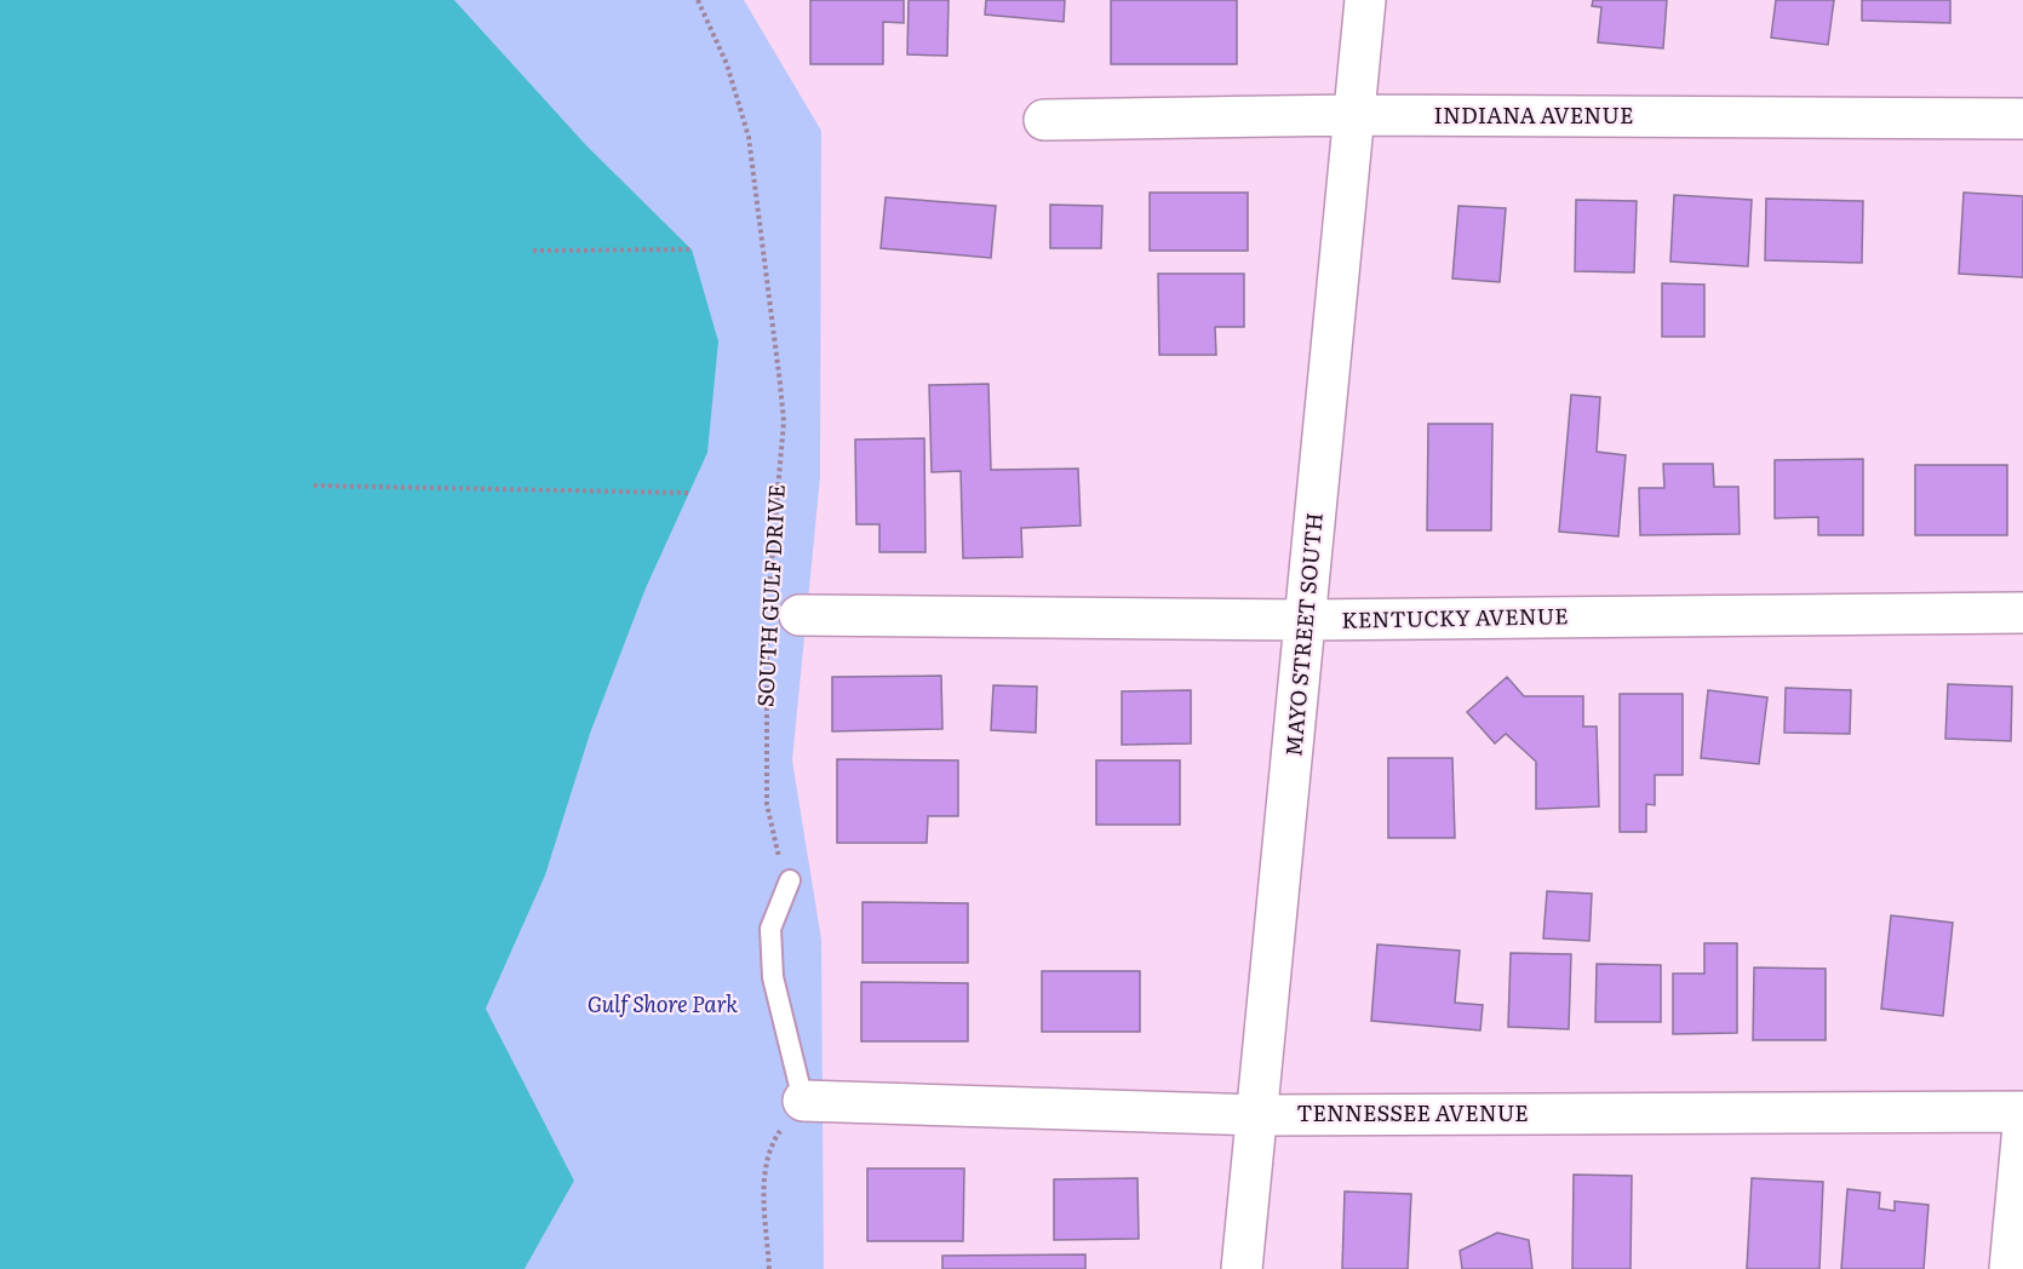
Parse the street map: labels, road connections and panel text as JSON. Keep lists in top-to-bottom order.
{
  "streets": {
    "street": [
      "INDIANA AVENUE",
      "KENTUCKY AVENUE",
      "MAYO STREET SOUTH",
      "TENNESSEE AVENUE"
    ],
    "path": ["SOUTH GULF DRIVE"]
  },
  "crossings": [
    ["INDIANA AVENUE", "MAYO STREET SOUTH"],
    ["SOUTH GULF DRIVE", "KENTUCKY AVENUE"],
    ["KENTUCKY AVENUE", "MAYO STREET SOUTH"],
    ["MAYO STREET SOUTH", "TENNESSEE AVENUE"]
  ],
  "parks": ["Gulf Shore Park"]
}
